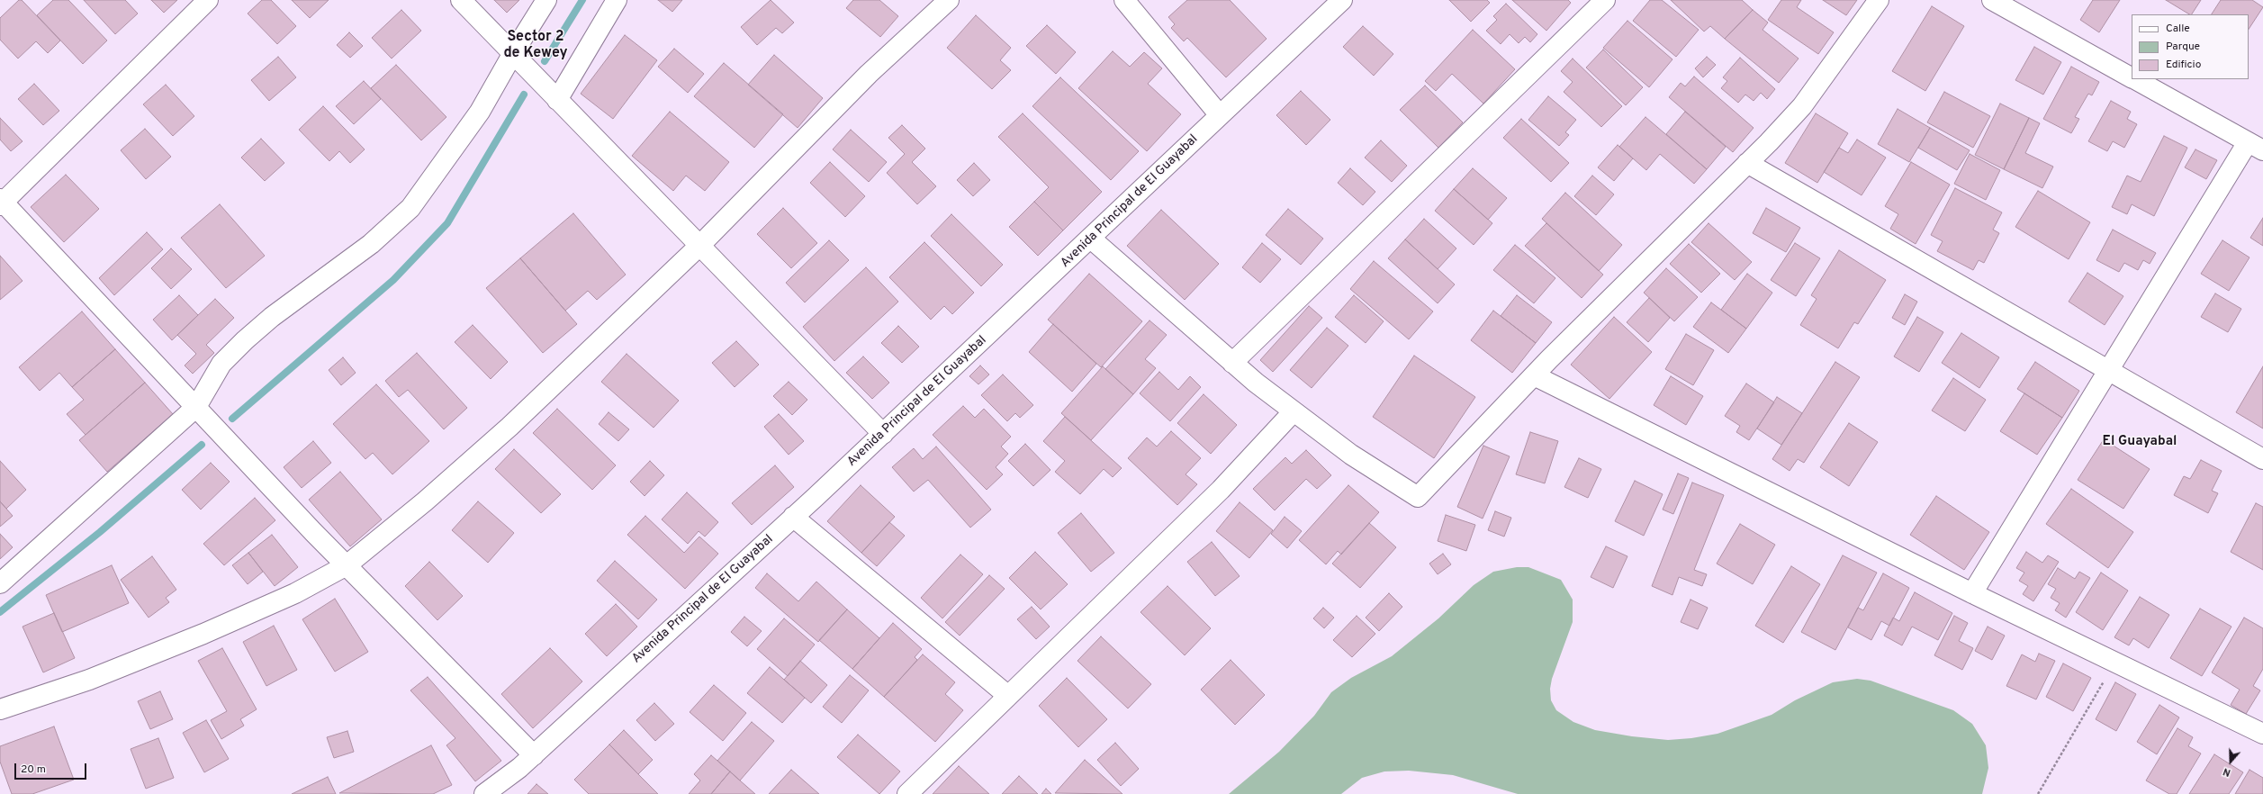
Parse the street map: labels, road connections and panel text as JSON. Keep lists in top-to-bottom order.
{
  "streets": {
    "street": ["Avenida Principal de El Guayabal"]
  },
  "districts": ["Sector 2 de Kewey", "El Guayabal"],
  "legend": ["Calle", "Parque", "Edificio"],
  "scale_bar": "20 m",
  "north": "bottom"
}
